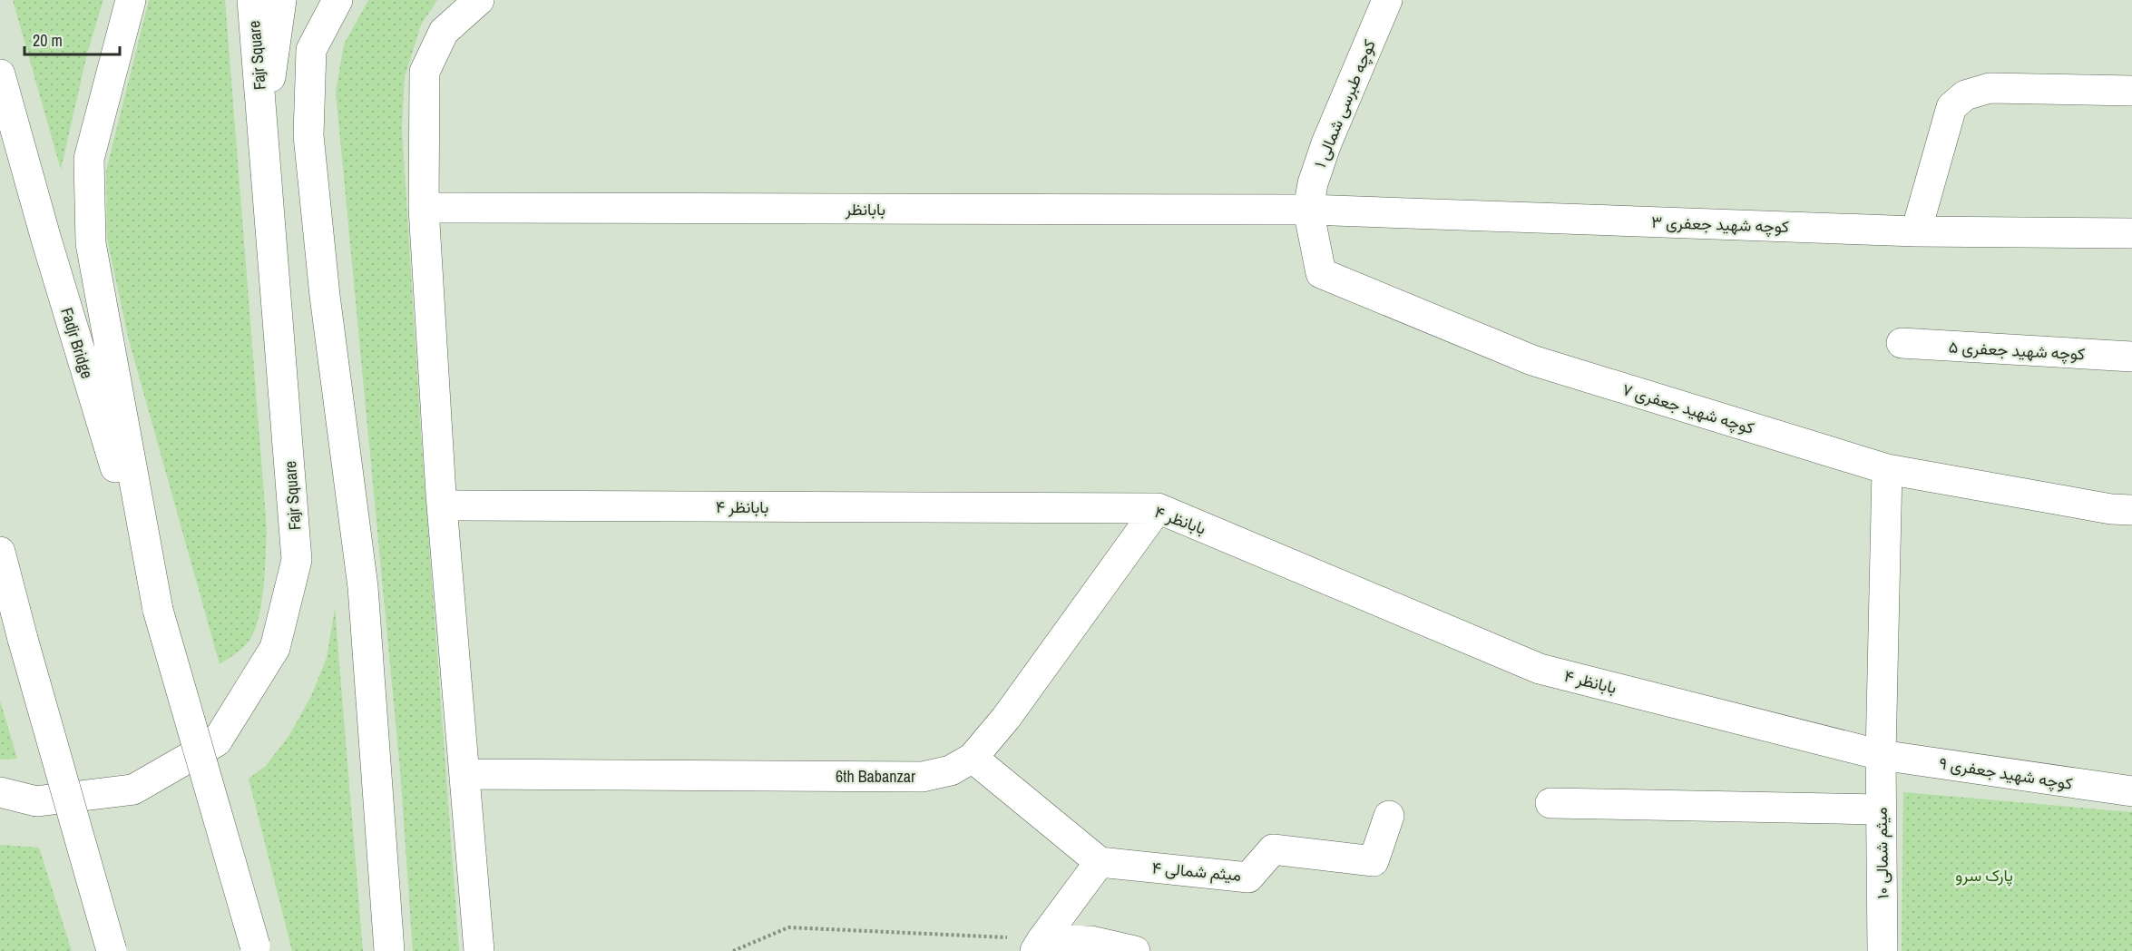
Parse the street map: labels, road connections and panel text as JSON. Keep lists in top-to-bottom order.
{
  "streets": {
    "main road": [
      "Fajr Square",
      "کوچه طبرسی شمالی ۱",
      "بابانظر",
      "کوچه شهید جعفری ۳",
      "Fadjr Bridge",
      "کوچه شهید جعفری ۵",
      "کوچه شهید جعفری ۷",
      "بابانظر ۴",
      "کوچه شهید جعفری ۹",
      "6th Babanzar",
      "میثم شمالی ۱۰",
      "میثم شمالی ۴"
    ]
  },
  "crossings": [
    ["کوچه طبرسی شمالی ۱", "بابانظر"],
    ["کوچه طبرسی شمالی ۱", "کوچه شهید جعفری ۳"],
    ["کوچه طبرسی شمالی ۱", "کوچه شهید جعفری ۷"],
    ["بابانظر", "کوچه شهید جعفری ۳"],
    ["بابانظر", "کوچه شهید جعفری ۷"],
    ["کوچه شهید جعفری ۳", "کوچه شهید جعفری ۷"],
    ["کوچه شهید جعفری ۷", "میثم شمالی ۱۰"],
    ["بابانظر ۴", "کوچه شهید جعفری ۹"],
    ["بابانظر ۴", "6th Babanzar"],
    ["بابانظر ۴", "میثم شمالی ۱۰"],
    ["کوچه شهید جعفری ۹", "میثم شمالی ۱۰"]
  ],
  "parks": ["پارک سرو"],
  "scale_bar": "20 m"
}
